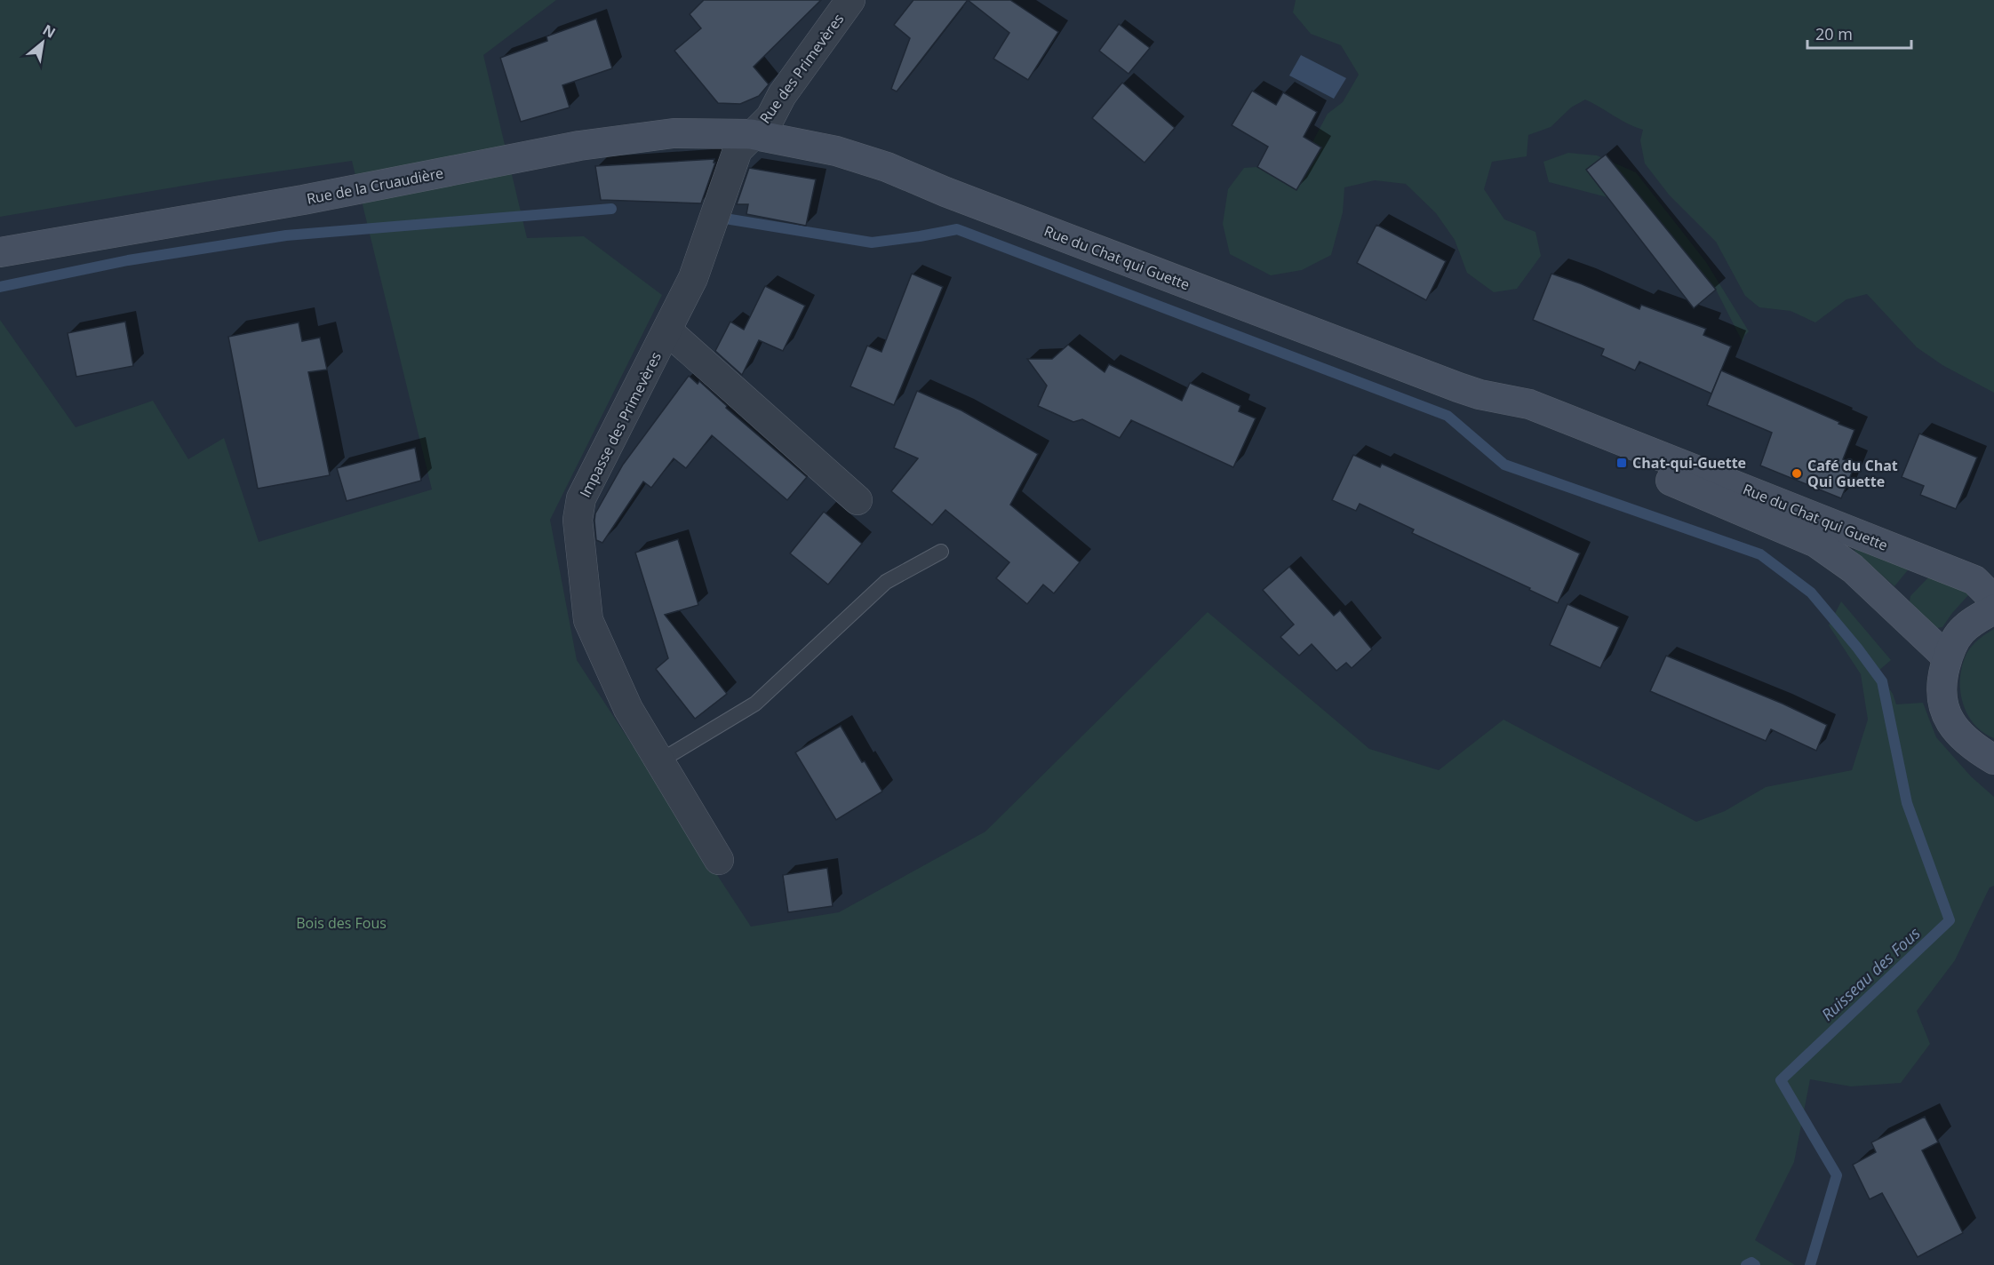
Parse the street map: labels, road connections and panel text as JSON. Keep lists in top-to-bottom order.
{
  "streets": {
    "main road": ["Rue de la Cruaudière", "Rue du Chat qui Guette"],
    "street": ["Rue des Primevères", "Impasse des Primevères"]
  },
  "crossings": [
    ["Rue des Primevères", "Rue de la Cruaudière"],
    ["Rue des Primevères", "Rue du Chat qui Guette"],
    ["Rue des Primevères", "Impasse des Primevères"],
    ["Rue de la Cruaudière", "Rue du Chat qui Guette"],
    ["Rue de la Cruaudière", "Impasse des Primevères"],
    ["Rue du Chat qui Guette", "Impasse des Primevères"]
  ],
  "water": ["Ruisseau des Fous"],
  "parks": ["Bois des Fous"],
  "places": {
    "transit": ["Chat-qui-Guette"],
    "other": ["Café du Chat Qui Guette"]
  },
  "scale_bar": "20 m",
  "north": "top right"
}
